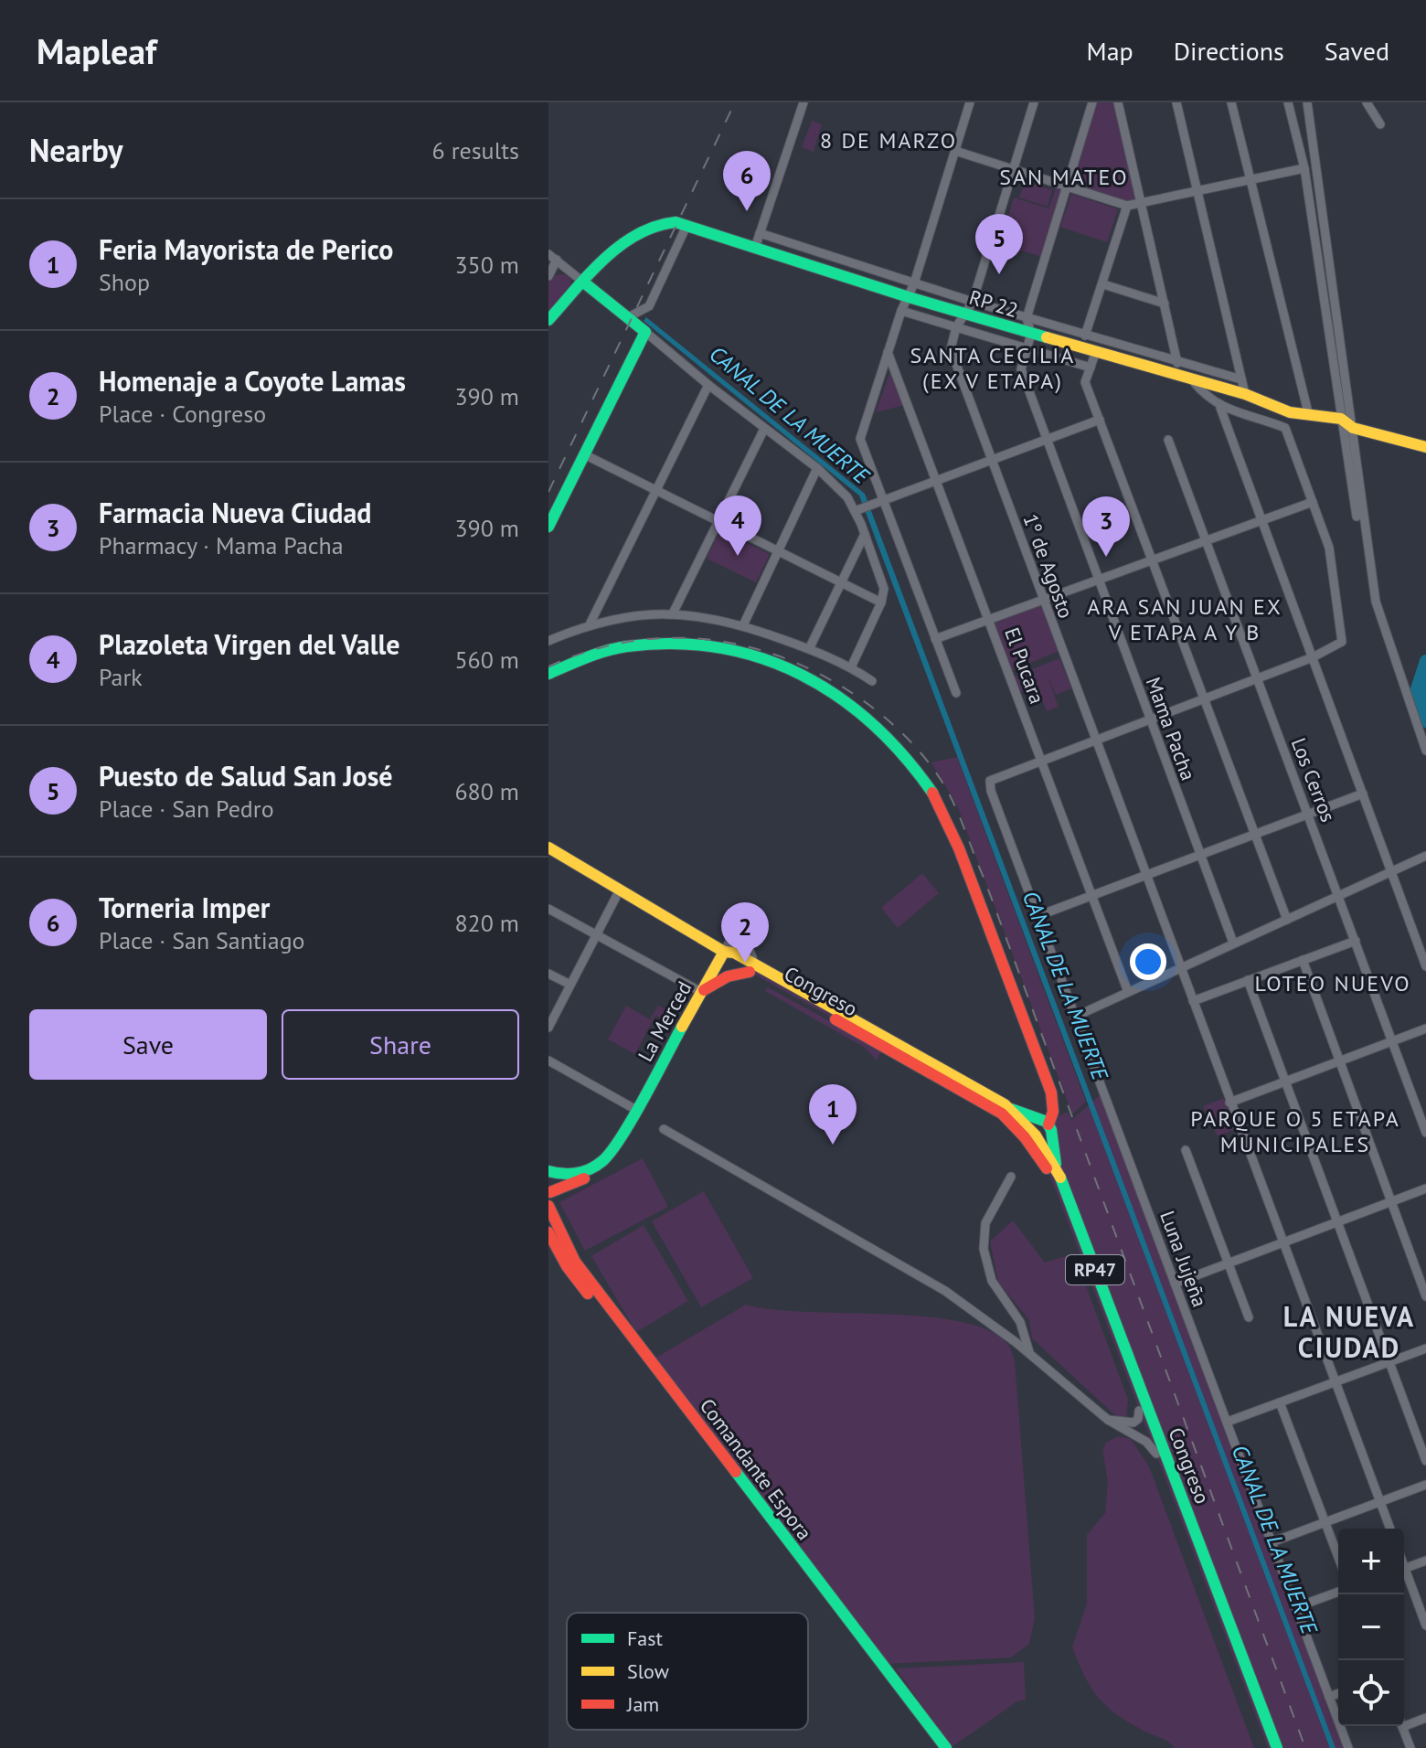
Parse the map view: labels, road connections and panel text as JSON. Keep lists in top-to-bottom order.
{
  "streets": {
    "main road": [
      "RP 22",
      "Congreso",
      "La Merced",
      "RP47",
      "Comandante Espora"
    ],
    "street": [
      "1º de Agosto",
      "El Pucara",
      "Mama Pacha",
      "Los Cerros",
      "Luna Jujeña"
    ]
  },
  "crossings": [
    ["RP 22", "Mama Pacha"],
    ["El Pucara", "Luna Jujeña"],
    ["Congreso", "La Merced"],
    ["Congreso", "RP47"],
    ["La Merced", "RP47"]
  ],
  "districts": [
    "8 DE MARZO",
    "SAN MATEO",
    "SANTA CECILIA (EX V ETAPA)",
    "ARA SAN JUAN EX V ETAPA A Y B",
    "LOTEO NUEVO",
    "PARQUE O 5 ETAPA MUNICIPALES",
    "LA NUEVA CIUDAD"
  ],
  "water": ["CANAL DE LA MUERTE"],
  "legend": ["Fast", "Slow", "Jam"],
  "page": {
    "header": "Mapleaf",
    "nav": ["Map", "Directions", "Saved"],
    "heading": ["Nearby", "6 results"],
    "pins": [
      "6",
      "5",
      "4",
      "3",
      "2",
      "1"
    ],
    "list": [
      {
        "mark": "1",
        "name": "Feria Mayorista de Perico",
        "note": "Shop",
        "value": "350 m"
      },
      {
        "mark": "2",
        "name": "Homenaje a Coyote Lamas",
        "note": "Place · Congreso",
        "value": "390 m"
      },
      {
        "mark": "3",
        "name": "Farmacia Nueva Ciudad",
        "note": "Pharmacy · Mama Pacha",
        "value": "390 m"
      },
      {
        "mark": "4",
        "name": "Plazoleta Virgen del Valle",
        "note": "Park",
        "value": "560 m"
      },
      {
        "mark": "5",
        "name": "Puesto de Salud San José",
        "note": "Place · San Pedro",
        "value": "680 m"
      },
      {
        "mark": "6",
        "name": "Torneria Imper",
        "note": "Place · San Santiago",
        "value": "820 m"
      }
    ],
    "buttons": ["Save", "Share"],
    "map_buttons": ["+", "−"]
  }
}
